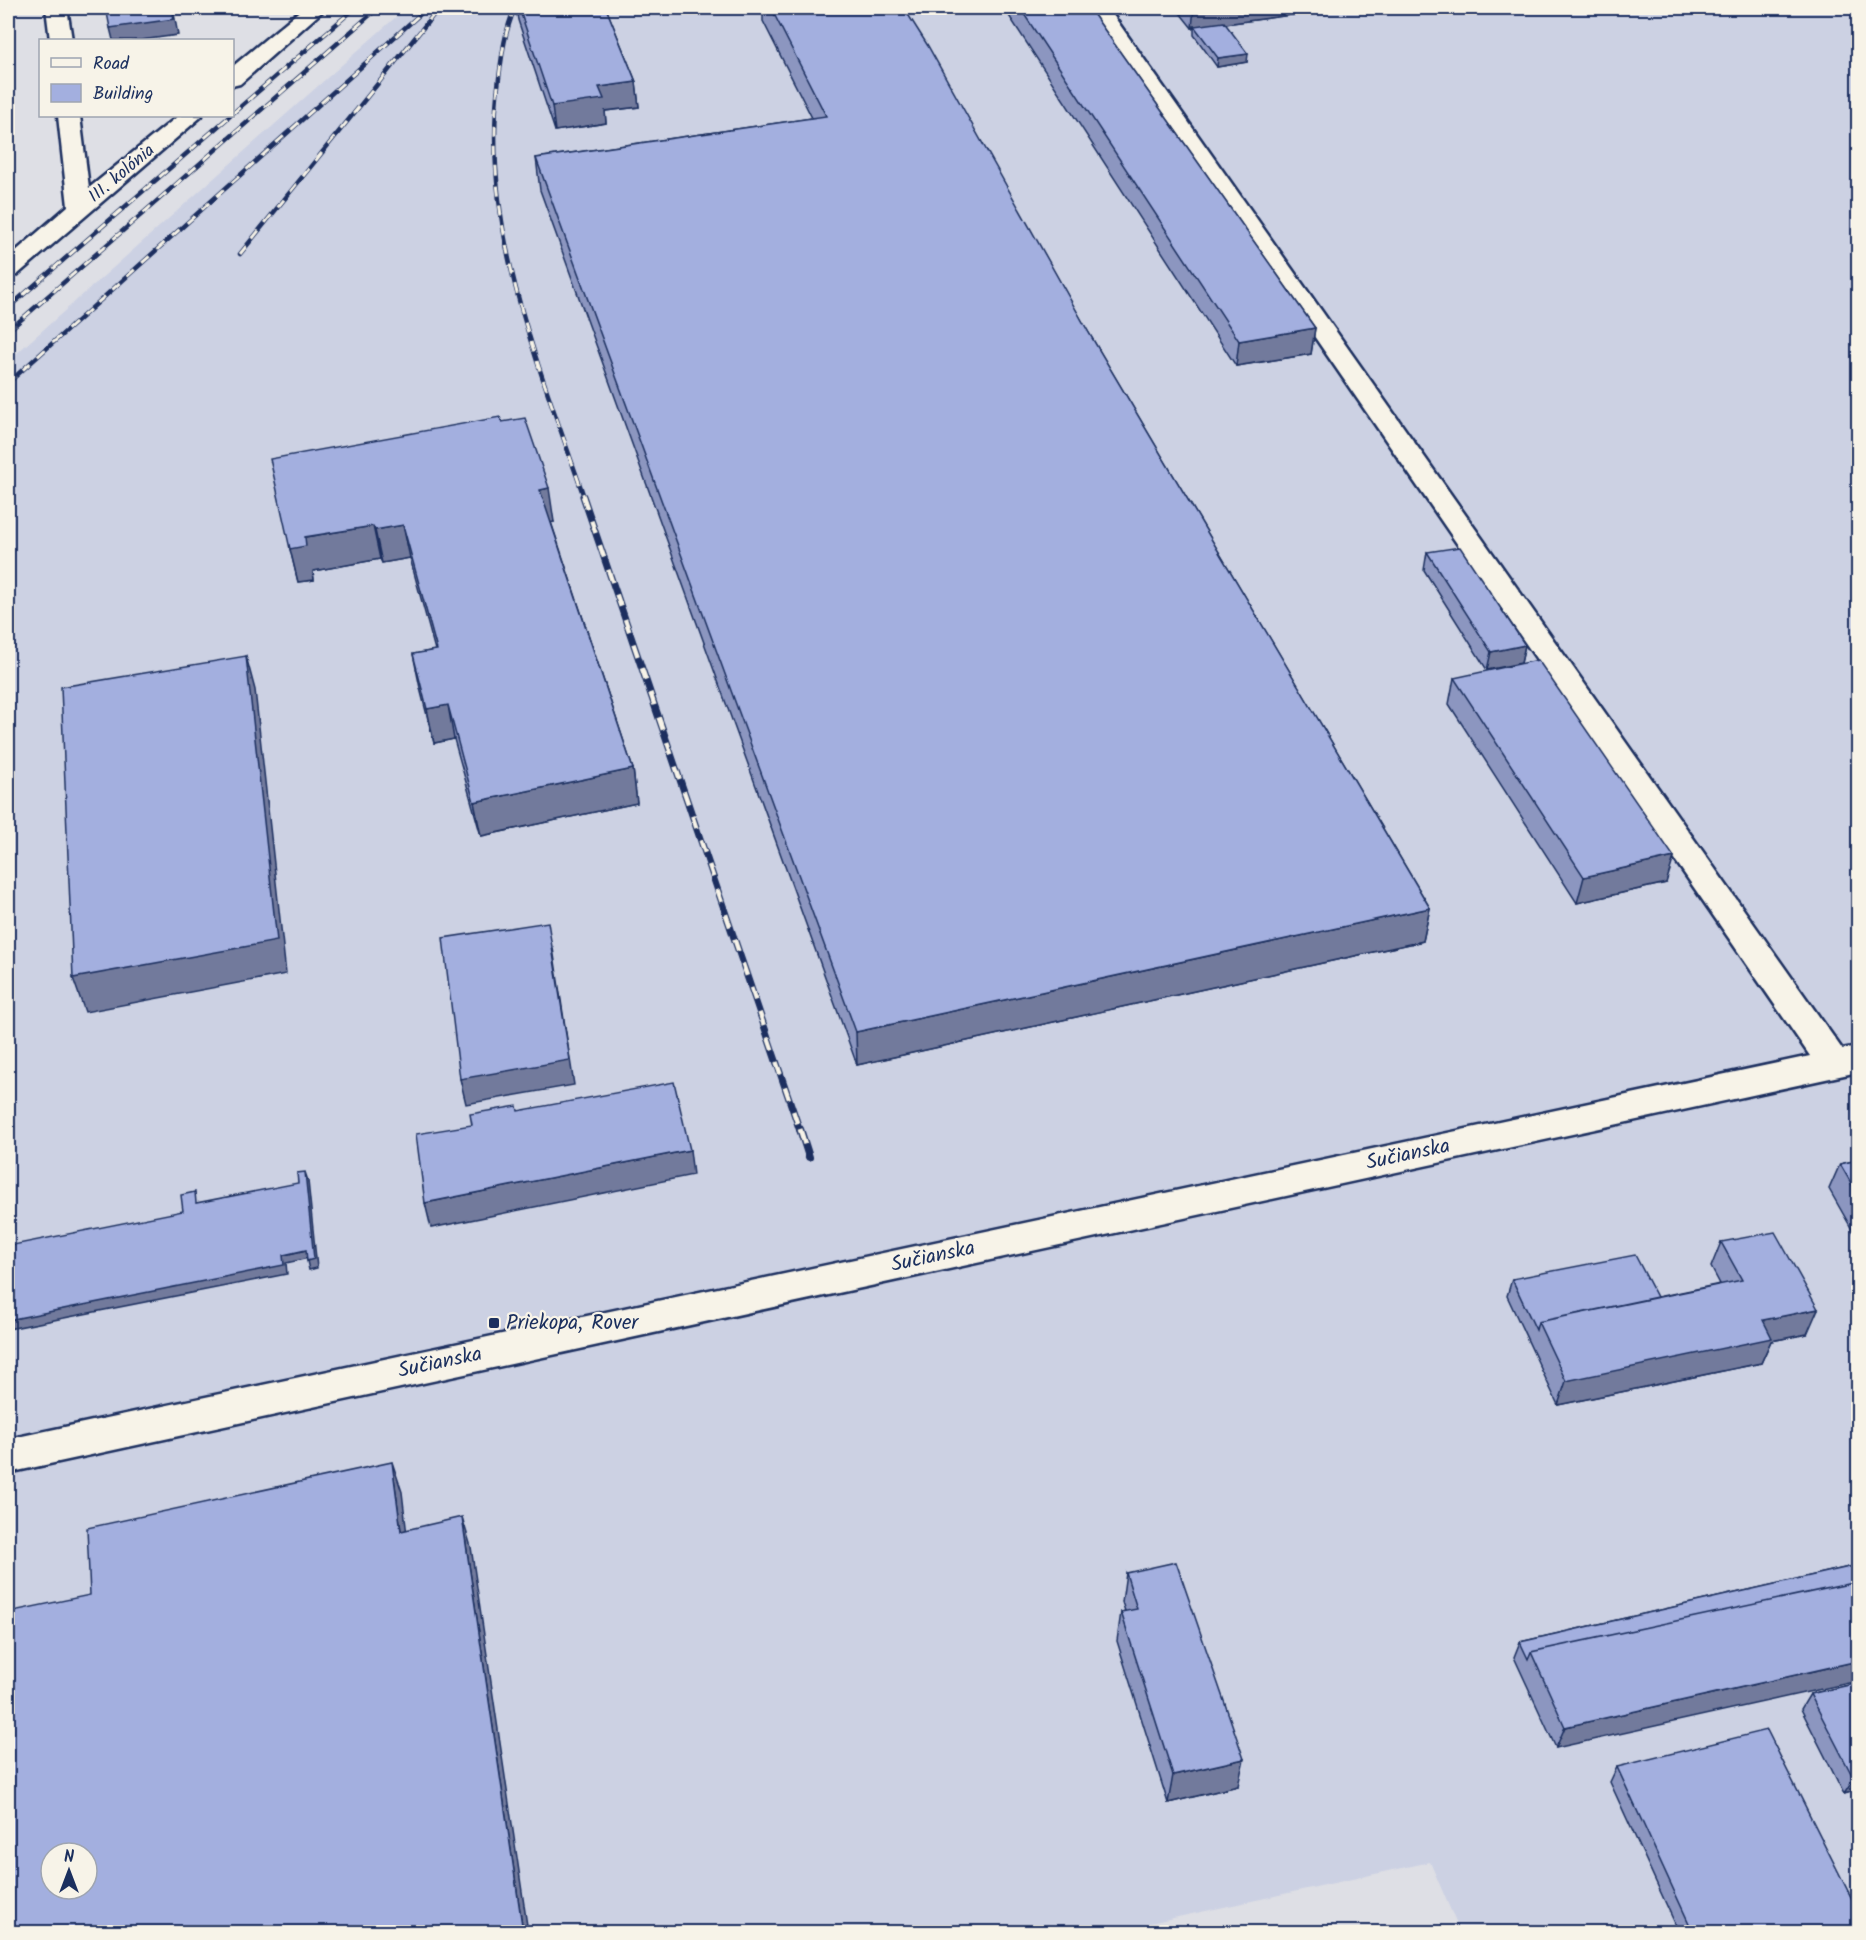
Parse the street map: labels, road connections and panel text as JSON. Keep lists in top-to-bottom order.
{
  "streets": {
    "street": ["III. kolónia", "Sučianska"]
  },
  "places": {
    "transit": ["Priekopa, Rover"]
  },
  "legend": ["Road", "Building"],
  "north": "top"
}
